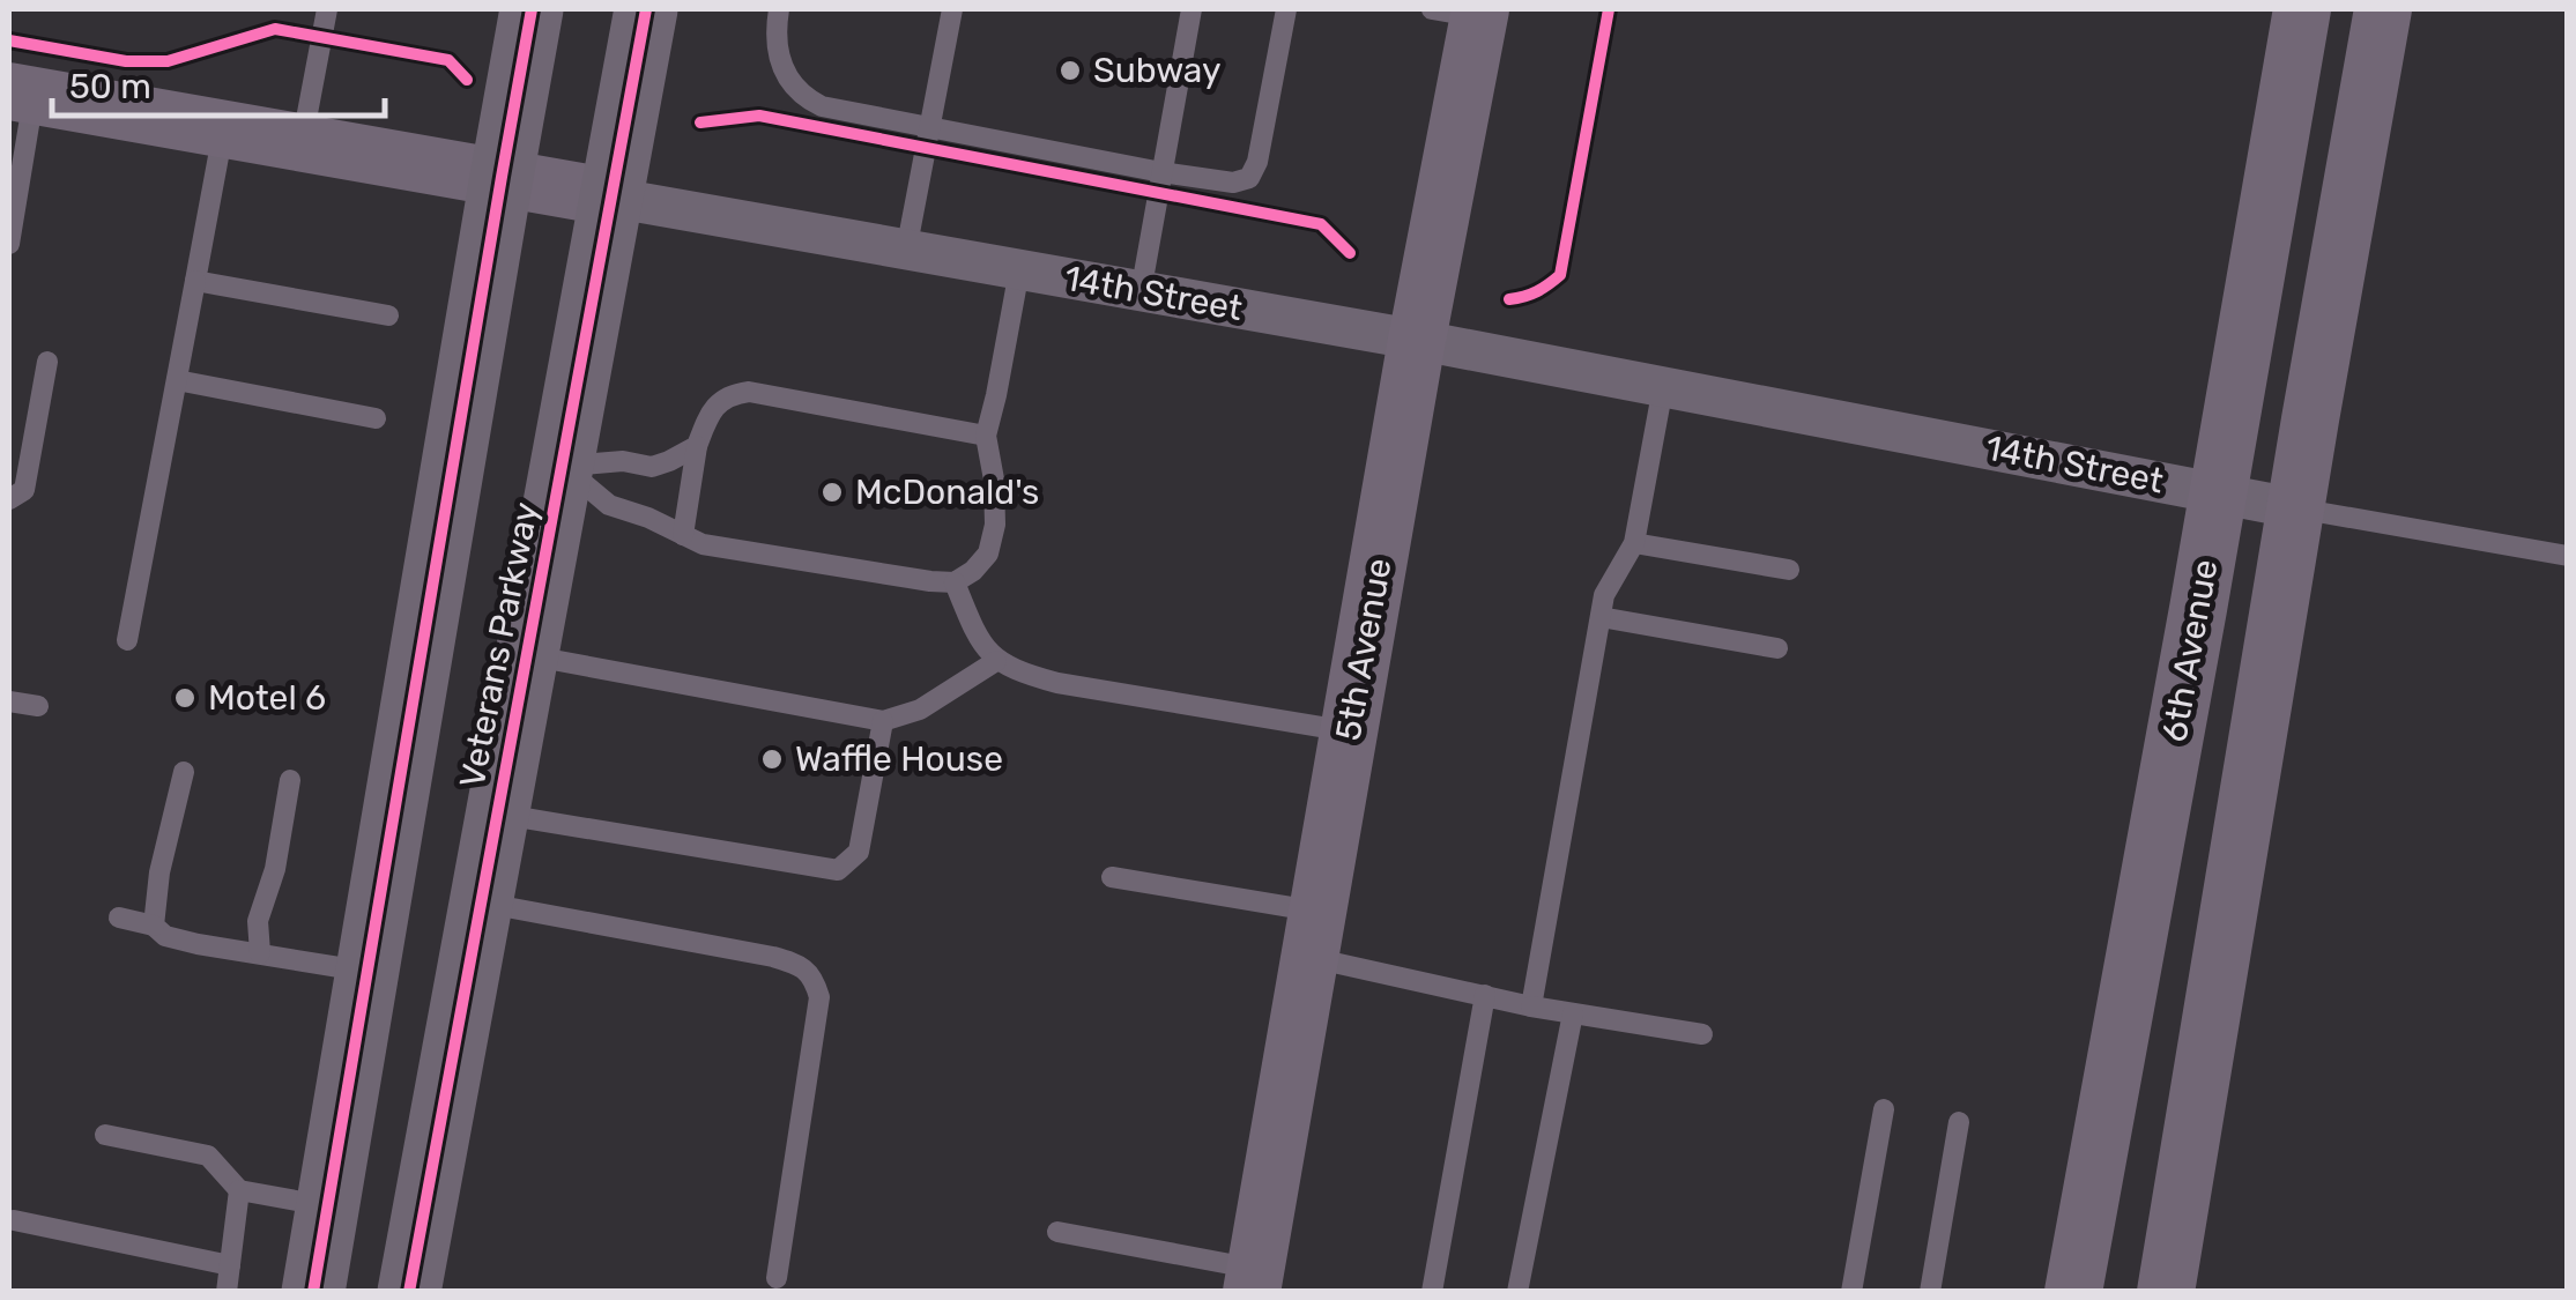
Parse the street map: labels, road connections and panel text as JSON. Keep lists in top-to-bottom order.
{
  "streets": {
    "main road": ["Veterans Parkway"],
    "street": ["14th Street", "5th Avenue", "6th Avenue"]
  },
  "crossings": [
    ["14th Street", "Veterans Parkway"],
    ["14th Street", "5th Avenue"],
    ["14th Street", "6th Avenue"]
  ],
  "places": [
    "Subway",
    "McDonald's",
    "Motel 6",
    "Waffle House"
  ],
  "scale_bar": "50 m"
}
